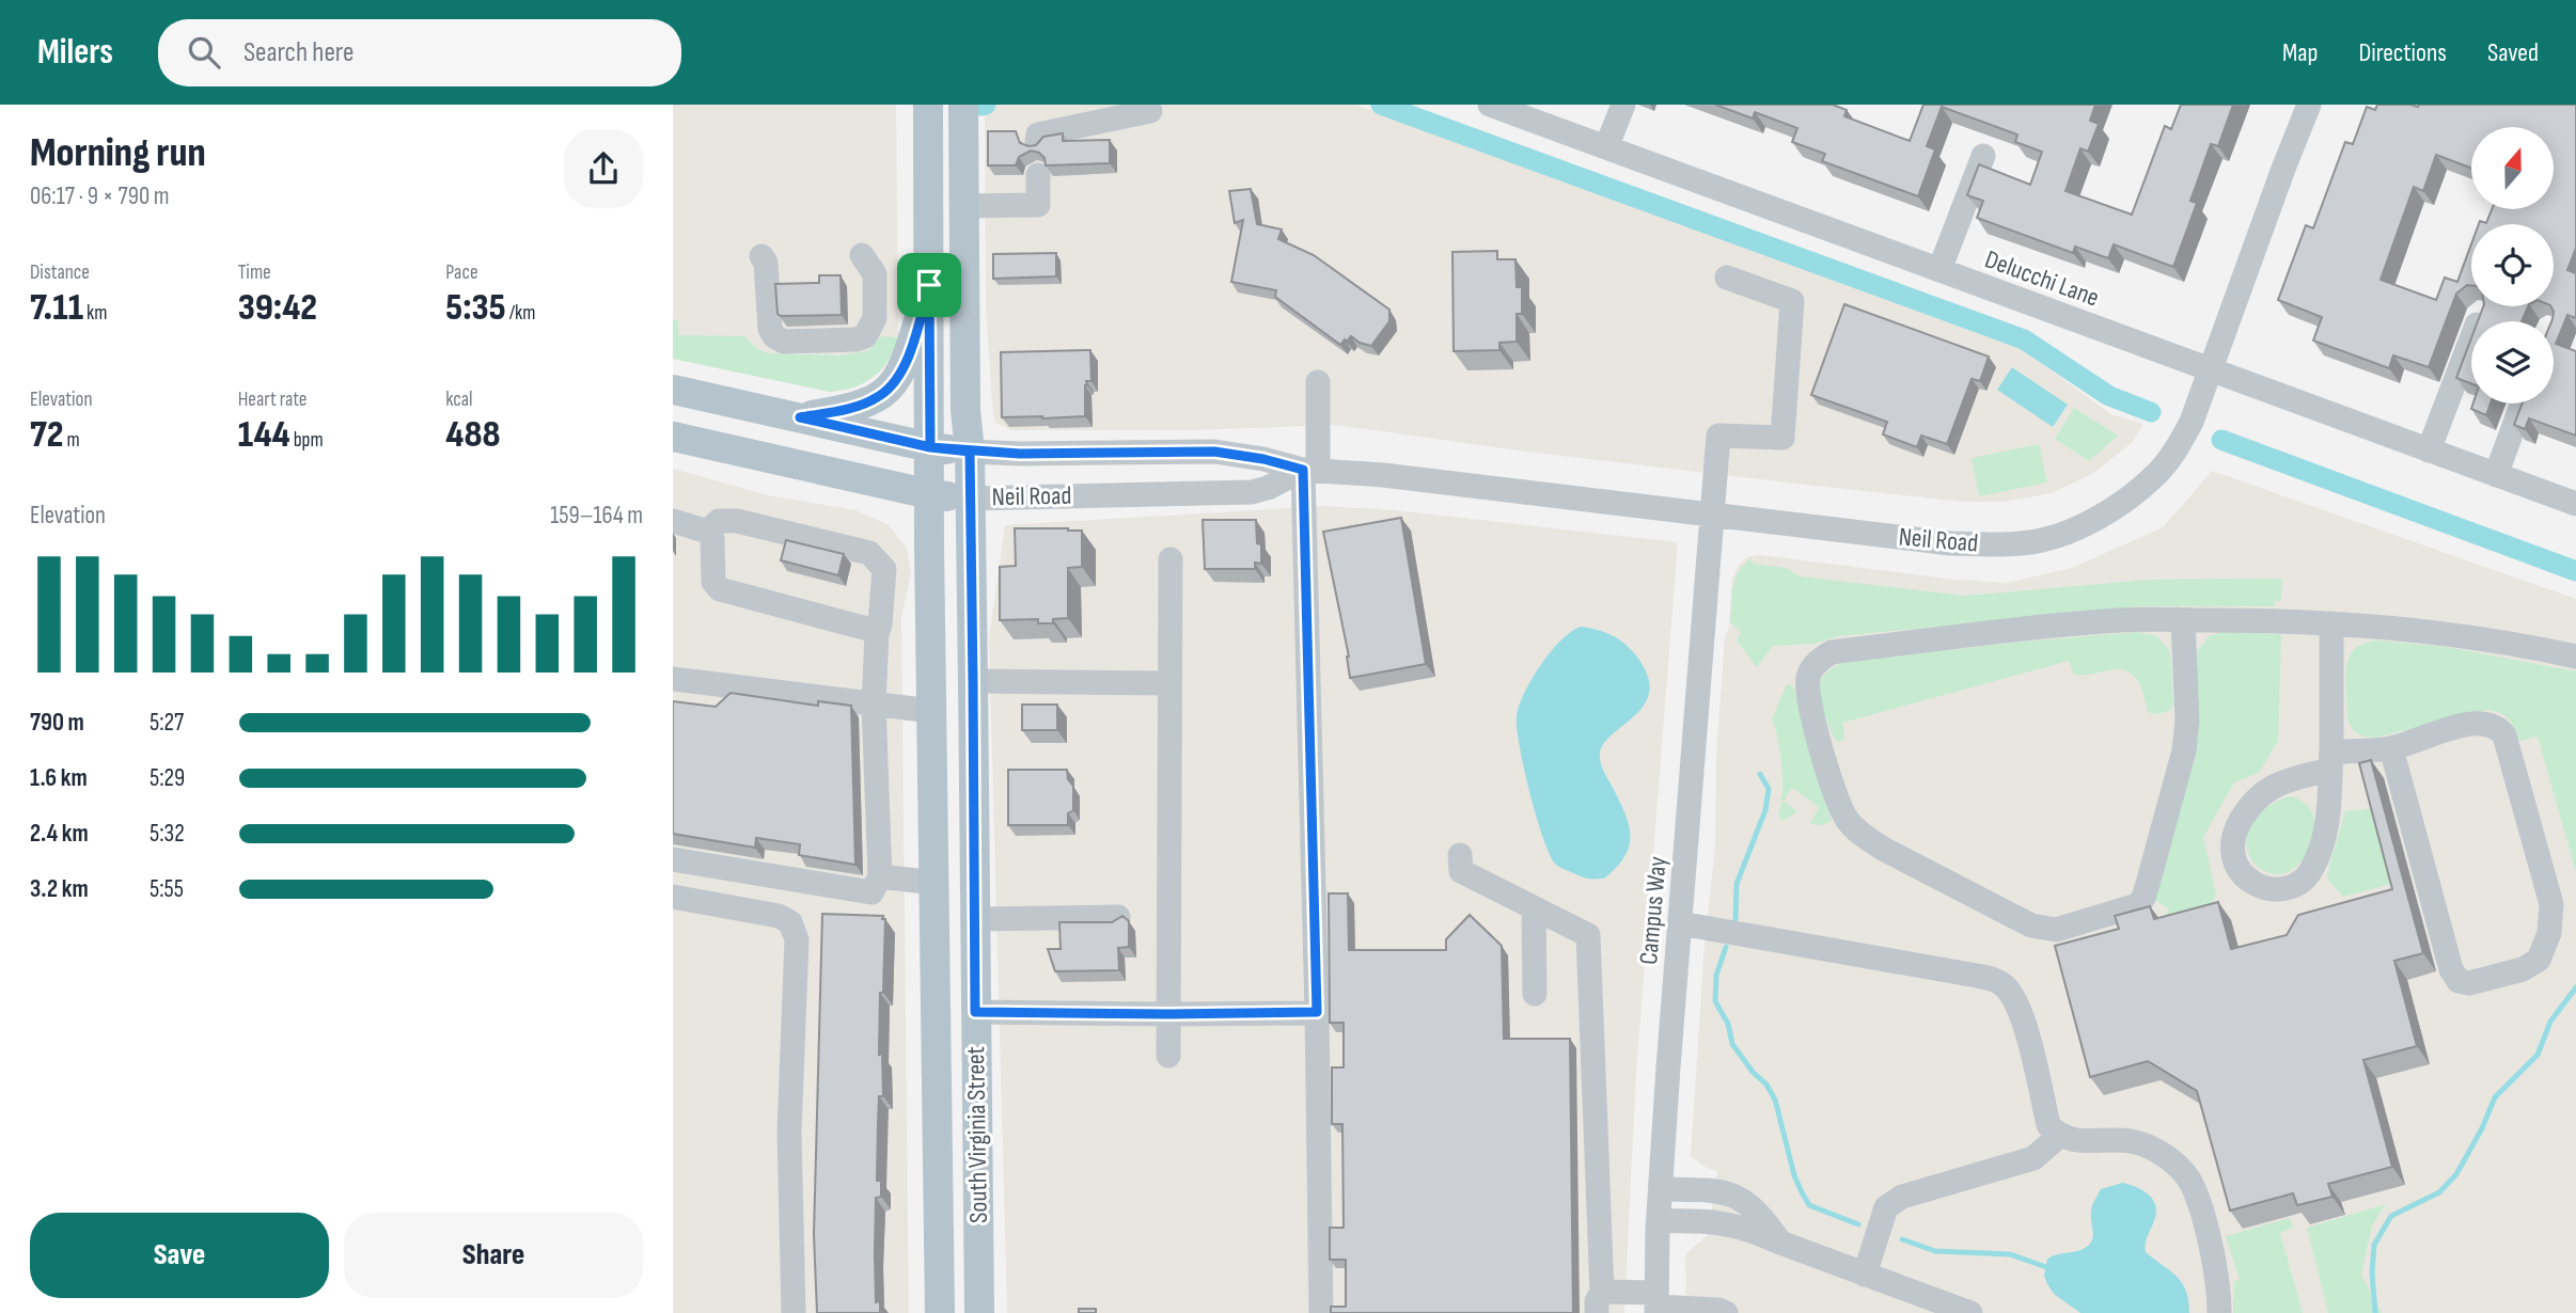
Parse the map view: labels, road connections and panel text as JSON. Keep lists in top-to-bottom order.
{
  "streets": {
    "main road": ["Neil Road", "South Virginia Street"],
    "street": ["Delucchi Lane", "Campus Way"]
  },
  "crossings": [
    ["Delucchi Lane", "Neil Road"],
    ["Neil Road", "Campus Way"],
    ["Neil Road", "South Virginia Street"]
  ],
  "north": "top",
  "page": {
    "header": "Milers",
    "search": "Search here",
    "nav": ["Map", "Directions", "Saved"],
    "heading": ["Morning run", "06:17 · 9 × 790 m"],
    "stats": [
      ["Distance", "7.11 km"],
      ["Time", "39:42"],
      ["Pace", "5:35 /km"],
      ["Elevation", "72 m"],
      ["Heart rate", "144 bpm"],
      ["kcal", "488"]
    ],
    "chart": ["Elevation", "159–164 m"],
    "list": [
      {
        "name": "790 m",
        "note": "5:27"
      },
      {
        "name": "1.6 km",
        "note": "5:29"
      },
      {
        "name": "2.4 km",
        "note": "5:32"
      },
      {
        "name": "3.2 km",
        "note": "5:55"
      }
    ],
    "buttons": ["Save", "Share"]
  }
}
